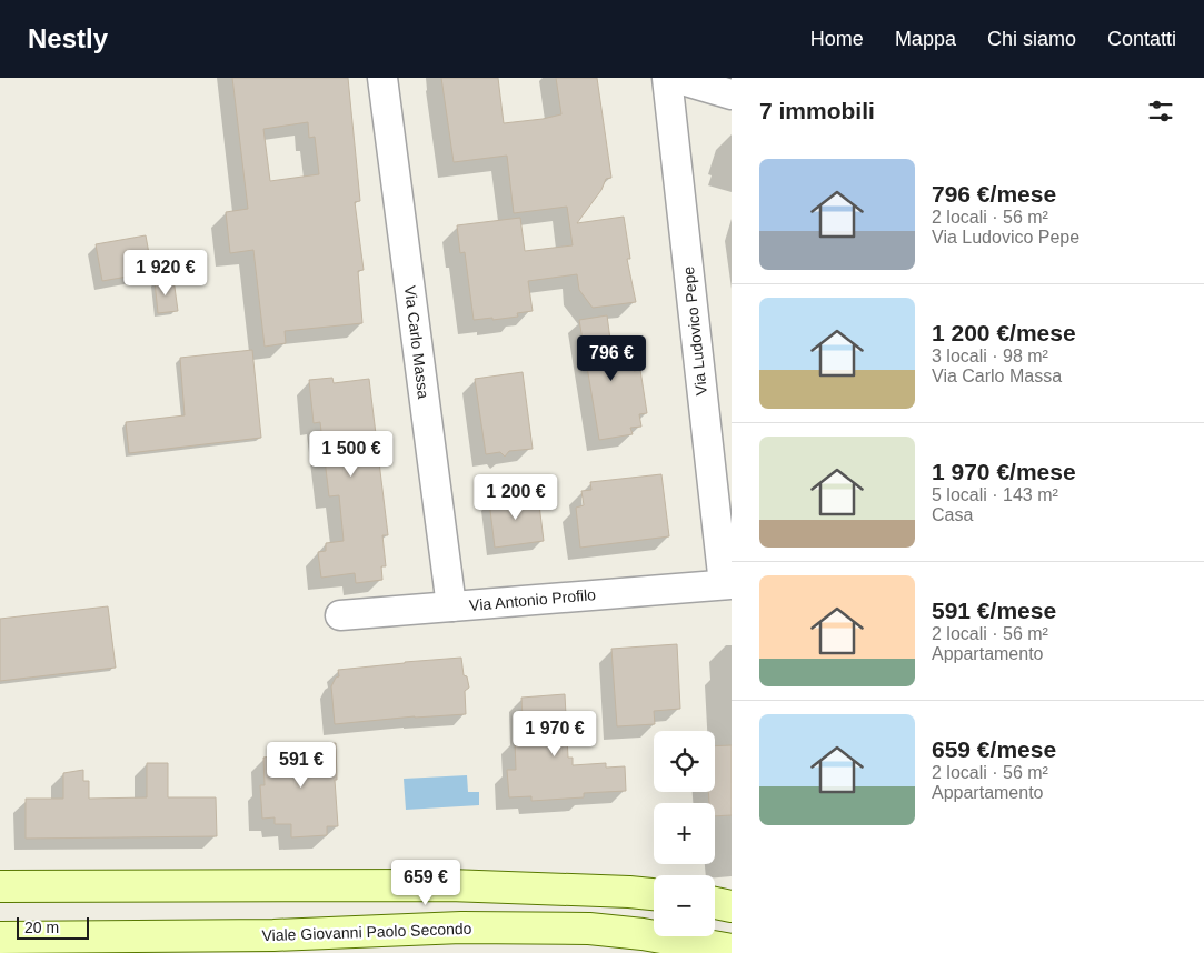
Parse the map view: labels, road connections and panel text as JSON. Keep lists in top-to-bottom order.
{
  "streets": {
    "main road": ["Viale Giovanni Paolo Secondo"],
    "street": ["Via Ludovico Pepe", "Via Carlo Massa", "Via Antonio Profilo"]
  },
  "crossings": [
    ["Via Ludovico Pepe", "Via Antonio Profilo"],
    ["Via Carlo Massa", "Via Antonio Profilo"]
  ],
  "scale_bar": "20 m",
  "page": {
    "header": "Nestly",
    "nav": [
      "Home",
      "Mappa",
      "Chi siamo",
      "Contatti"
    ],
    "heading": "7 immobili",
    "list": [
      {
        "name": "796 €/mese",
        "note": "2 locali · 56 m² · Via Ludovico Pepe"
      },
      {
        "name": "1 200 €/mese",
        "note": "3 locali · 98 m² · Via Carlo Massa"
      },
      {
        "name": "1 970 €/mese",
        "note": "5 locali · 143 m² · Casa"
      },
      {
        "name": "591 €/mese",
        "note": "2 locali · 56 m² · Appartamento"
      },
      {
        "name": "659 €/mese",
        "note": "2 locali · 56 m² · Appartamento"
      }
    ],
    "price": [
      "1 920 €",
      "796 €",
      "1 500 €",
      "1 200 €",
      "1 970 €",
      "591 €",
      "659 €"
    ],
    "map_buttons": ["+", "−"],
    "scale": "20 m"
  }
}
